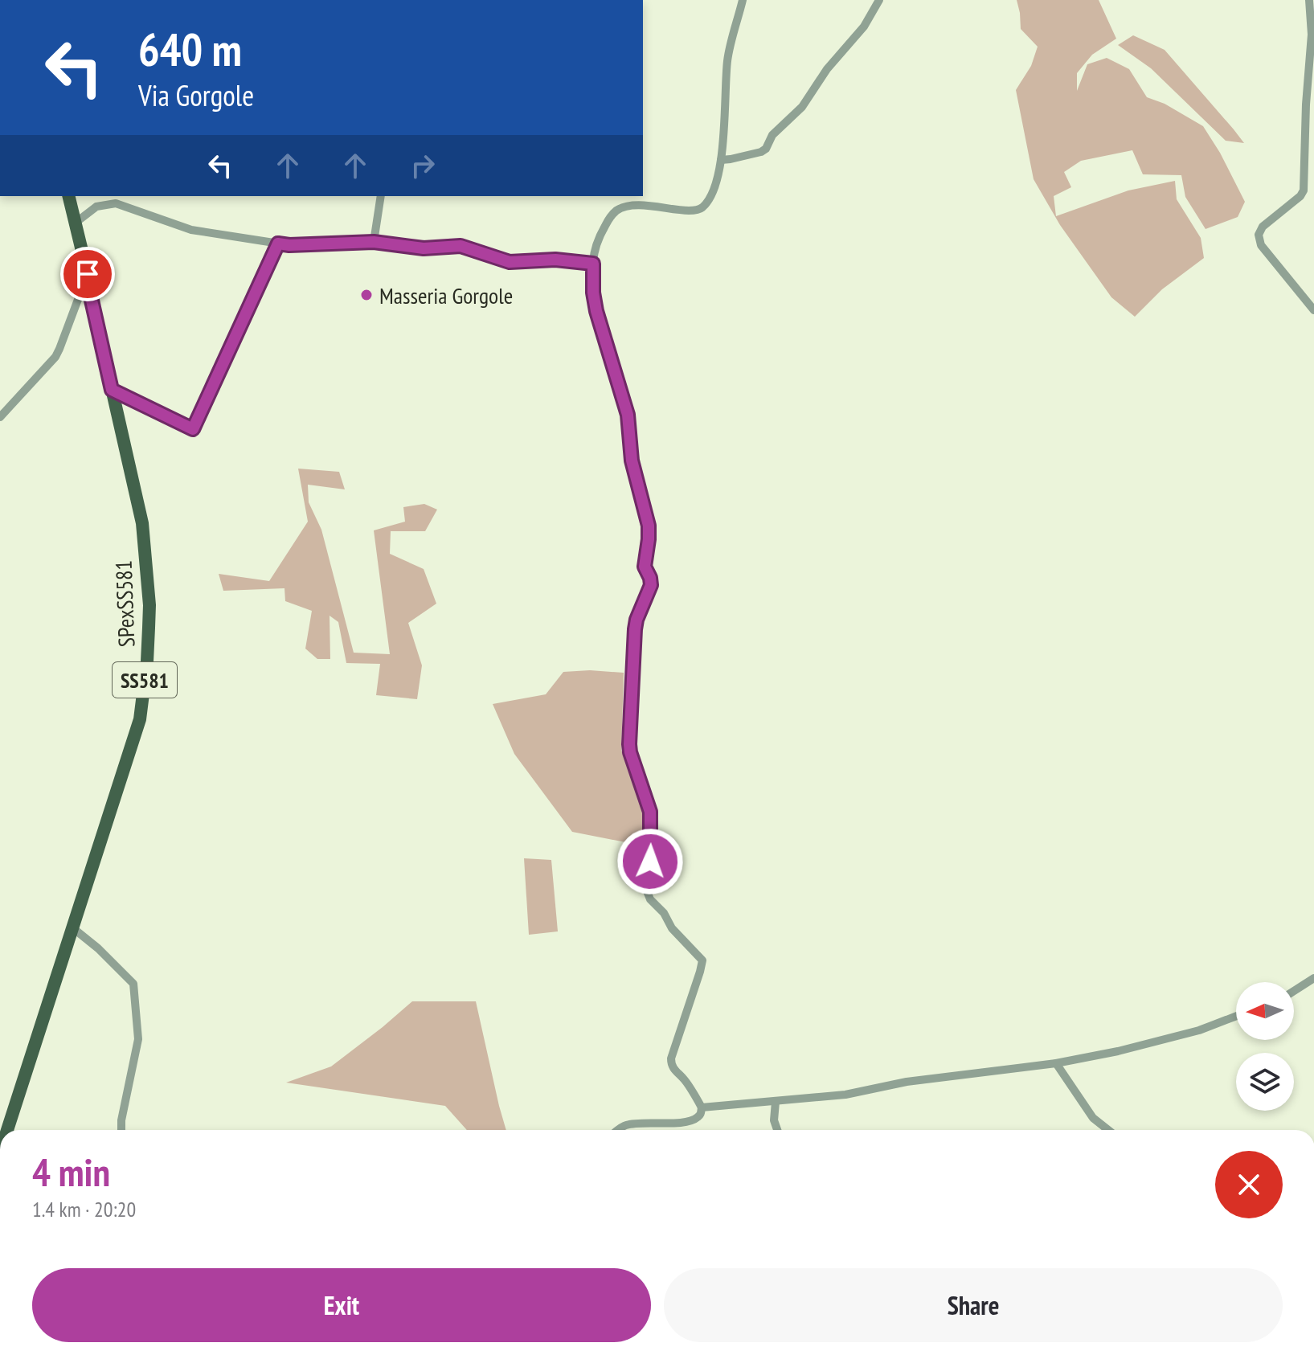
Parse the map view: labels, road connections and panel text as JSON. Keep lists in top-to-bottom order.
{
  "streets": {
    "main road": ["SPexSS581", "SS581"]
  },
  "places": ["Masseria Gorgole"],
  "north": "left",
  "page": {
    "turn": ["640 m", "Via Gorgole"],
    "heading": ["4 min", "1.4 km · 20:20"],
    "buttons": ["Exit", "Share"]
  }
}
